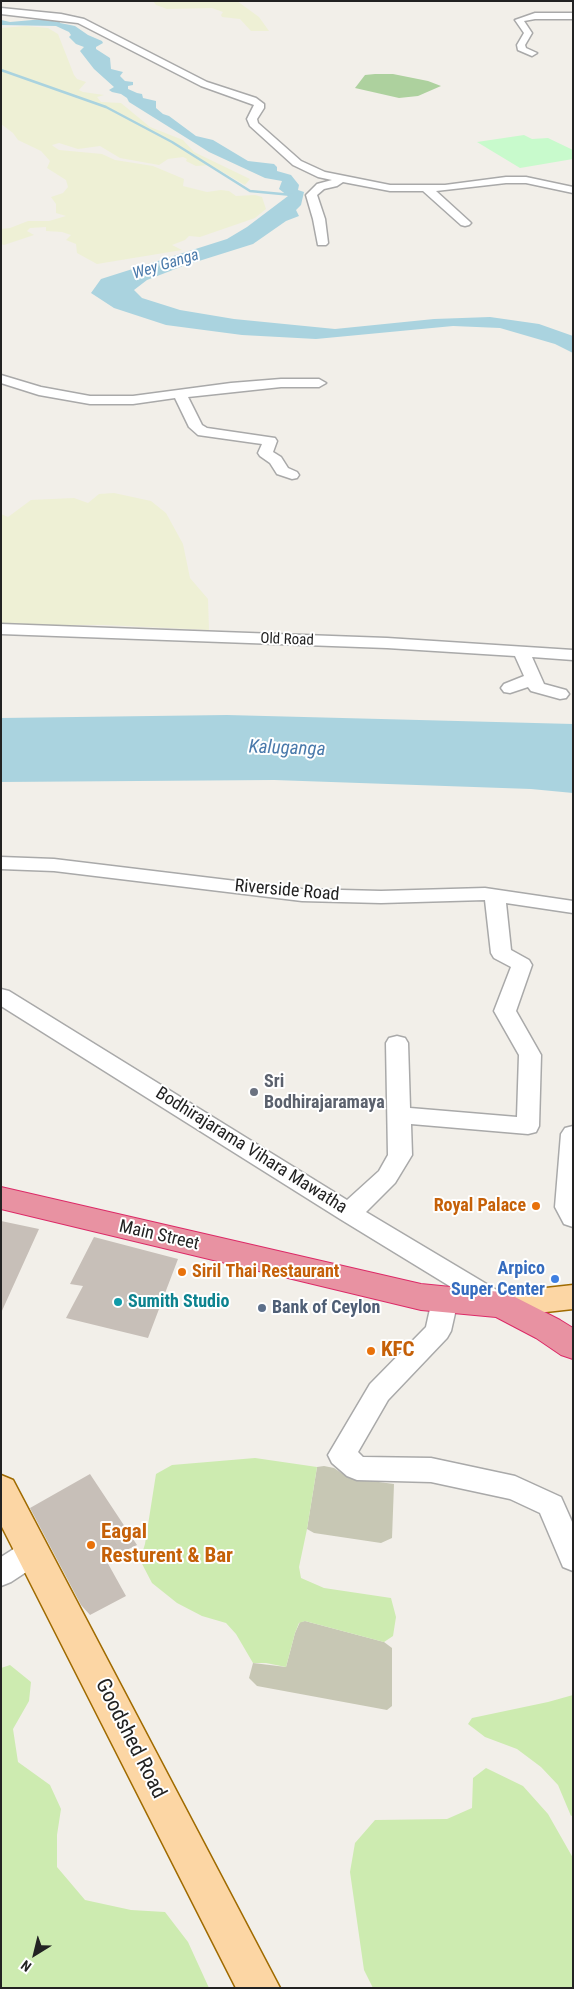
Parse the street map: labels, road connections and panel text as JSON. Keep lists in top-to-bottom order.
{
  "streets": {
    "highway": ["Main Street"],
    "main road": ["Goodshed Road"],
    "street": ["Old Road", "Riverside Road", "Bodhirajarama Vihara Mawatha"]
  },
  "crossings": [
    ["Bodhirajarama Vihara Mawatha", "Main Street"]
  ],
  "water": ["Wey Ganga", "Kaluganga"],
  "places": [
    "Sri Bodhirajaramaya",
    "Royal Palace",
    "Siril Thai Restaurant",
    "Arpico Super Center",
    "Sumith Studio",
    "Bank of Ceylon",
    "KFC",
    "Eagal Resturent & Bar"
  ],
  "north": "bottom left"
}
